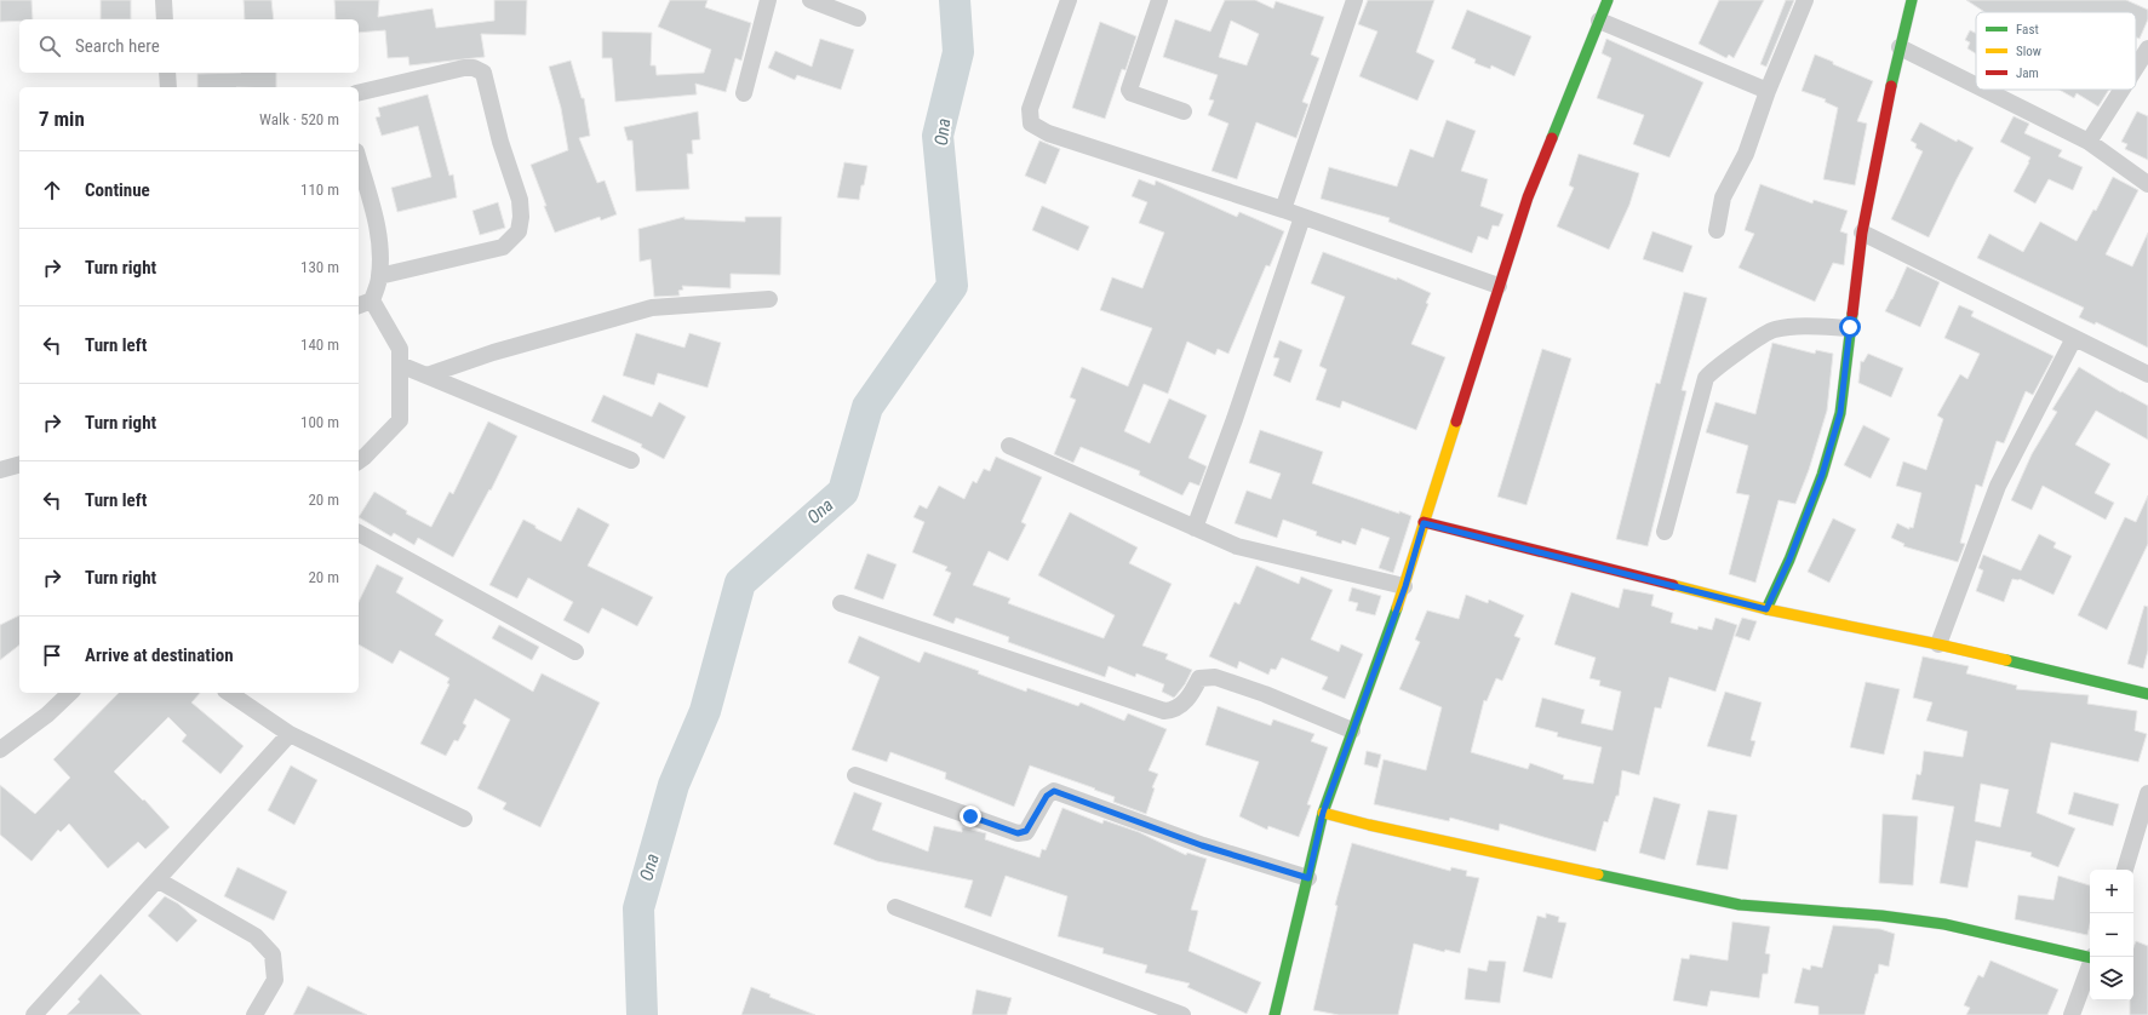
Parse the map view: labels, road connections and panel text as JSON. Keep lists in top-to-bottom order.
{
  "water": ["Ona"],
  "legend": ["Fast", "Slow", "Jam"],
  "page": {
    "search": "Search here",
    "heading": ["7 min", "Walk · 520 m"],
    "list": [
      ["Continue", "110 m"],
      ["Turn right", "130 m"],
      ["Turn left", "140 m"],
      ["Turn right", "100 m"],
      ["Turn left", "20 m"],
      ["Turn right", "20 m"],
      "Arrive at destination"
    ],
    "map_buttons": ["+", "−"]
  }
}
